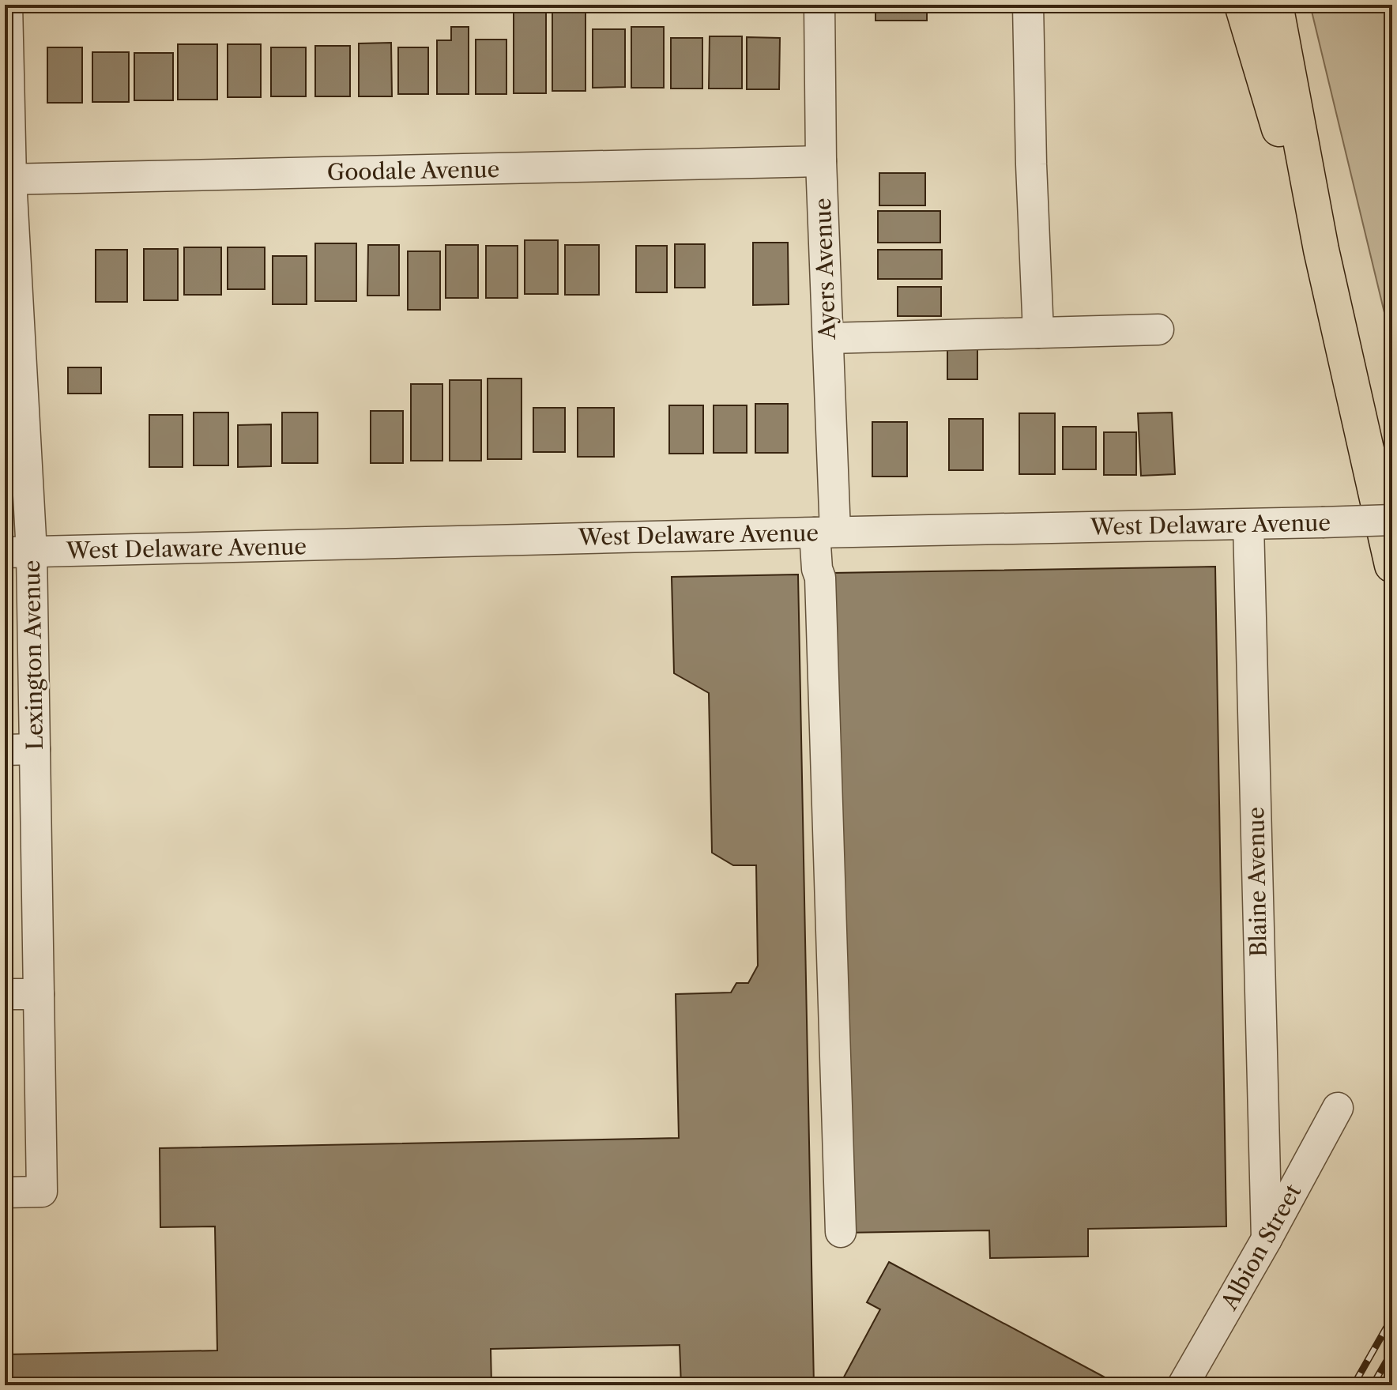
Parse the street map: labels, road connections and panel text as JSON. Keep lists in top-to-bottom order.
{
  "streets": {
    "street": [
      "Goodale Avenue",
      "Ayers Avenue",
      "West Delaware Avenue",
      "Lexington Avenue",
      "Blaine Avenue",
      "Albion Street"
    ]
  },
  "crossings": [
    ["Goodale Avenue", "Ayers Avenue"],
    ["Goodale Avenue", "Lexington Avenue"],
    ["Ayers Avenue", "West Delaware Avenue"],
    ["West Delaware Avenue", "Lexington Avenue"],
    ["West Delaware Avenue", "Blaine Avenue"],
    ["Blaine Avenue", "Albion Street"]
  ]
}
